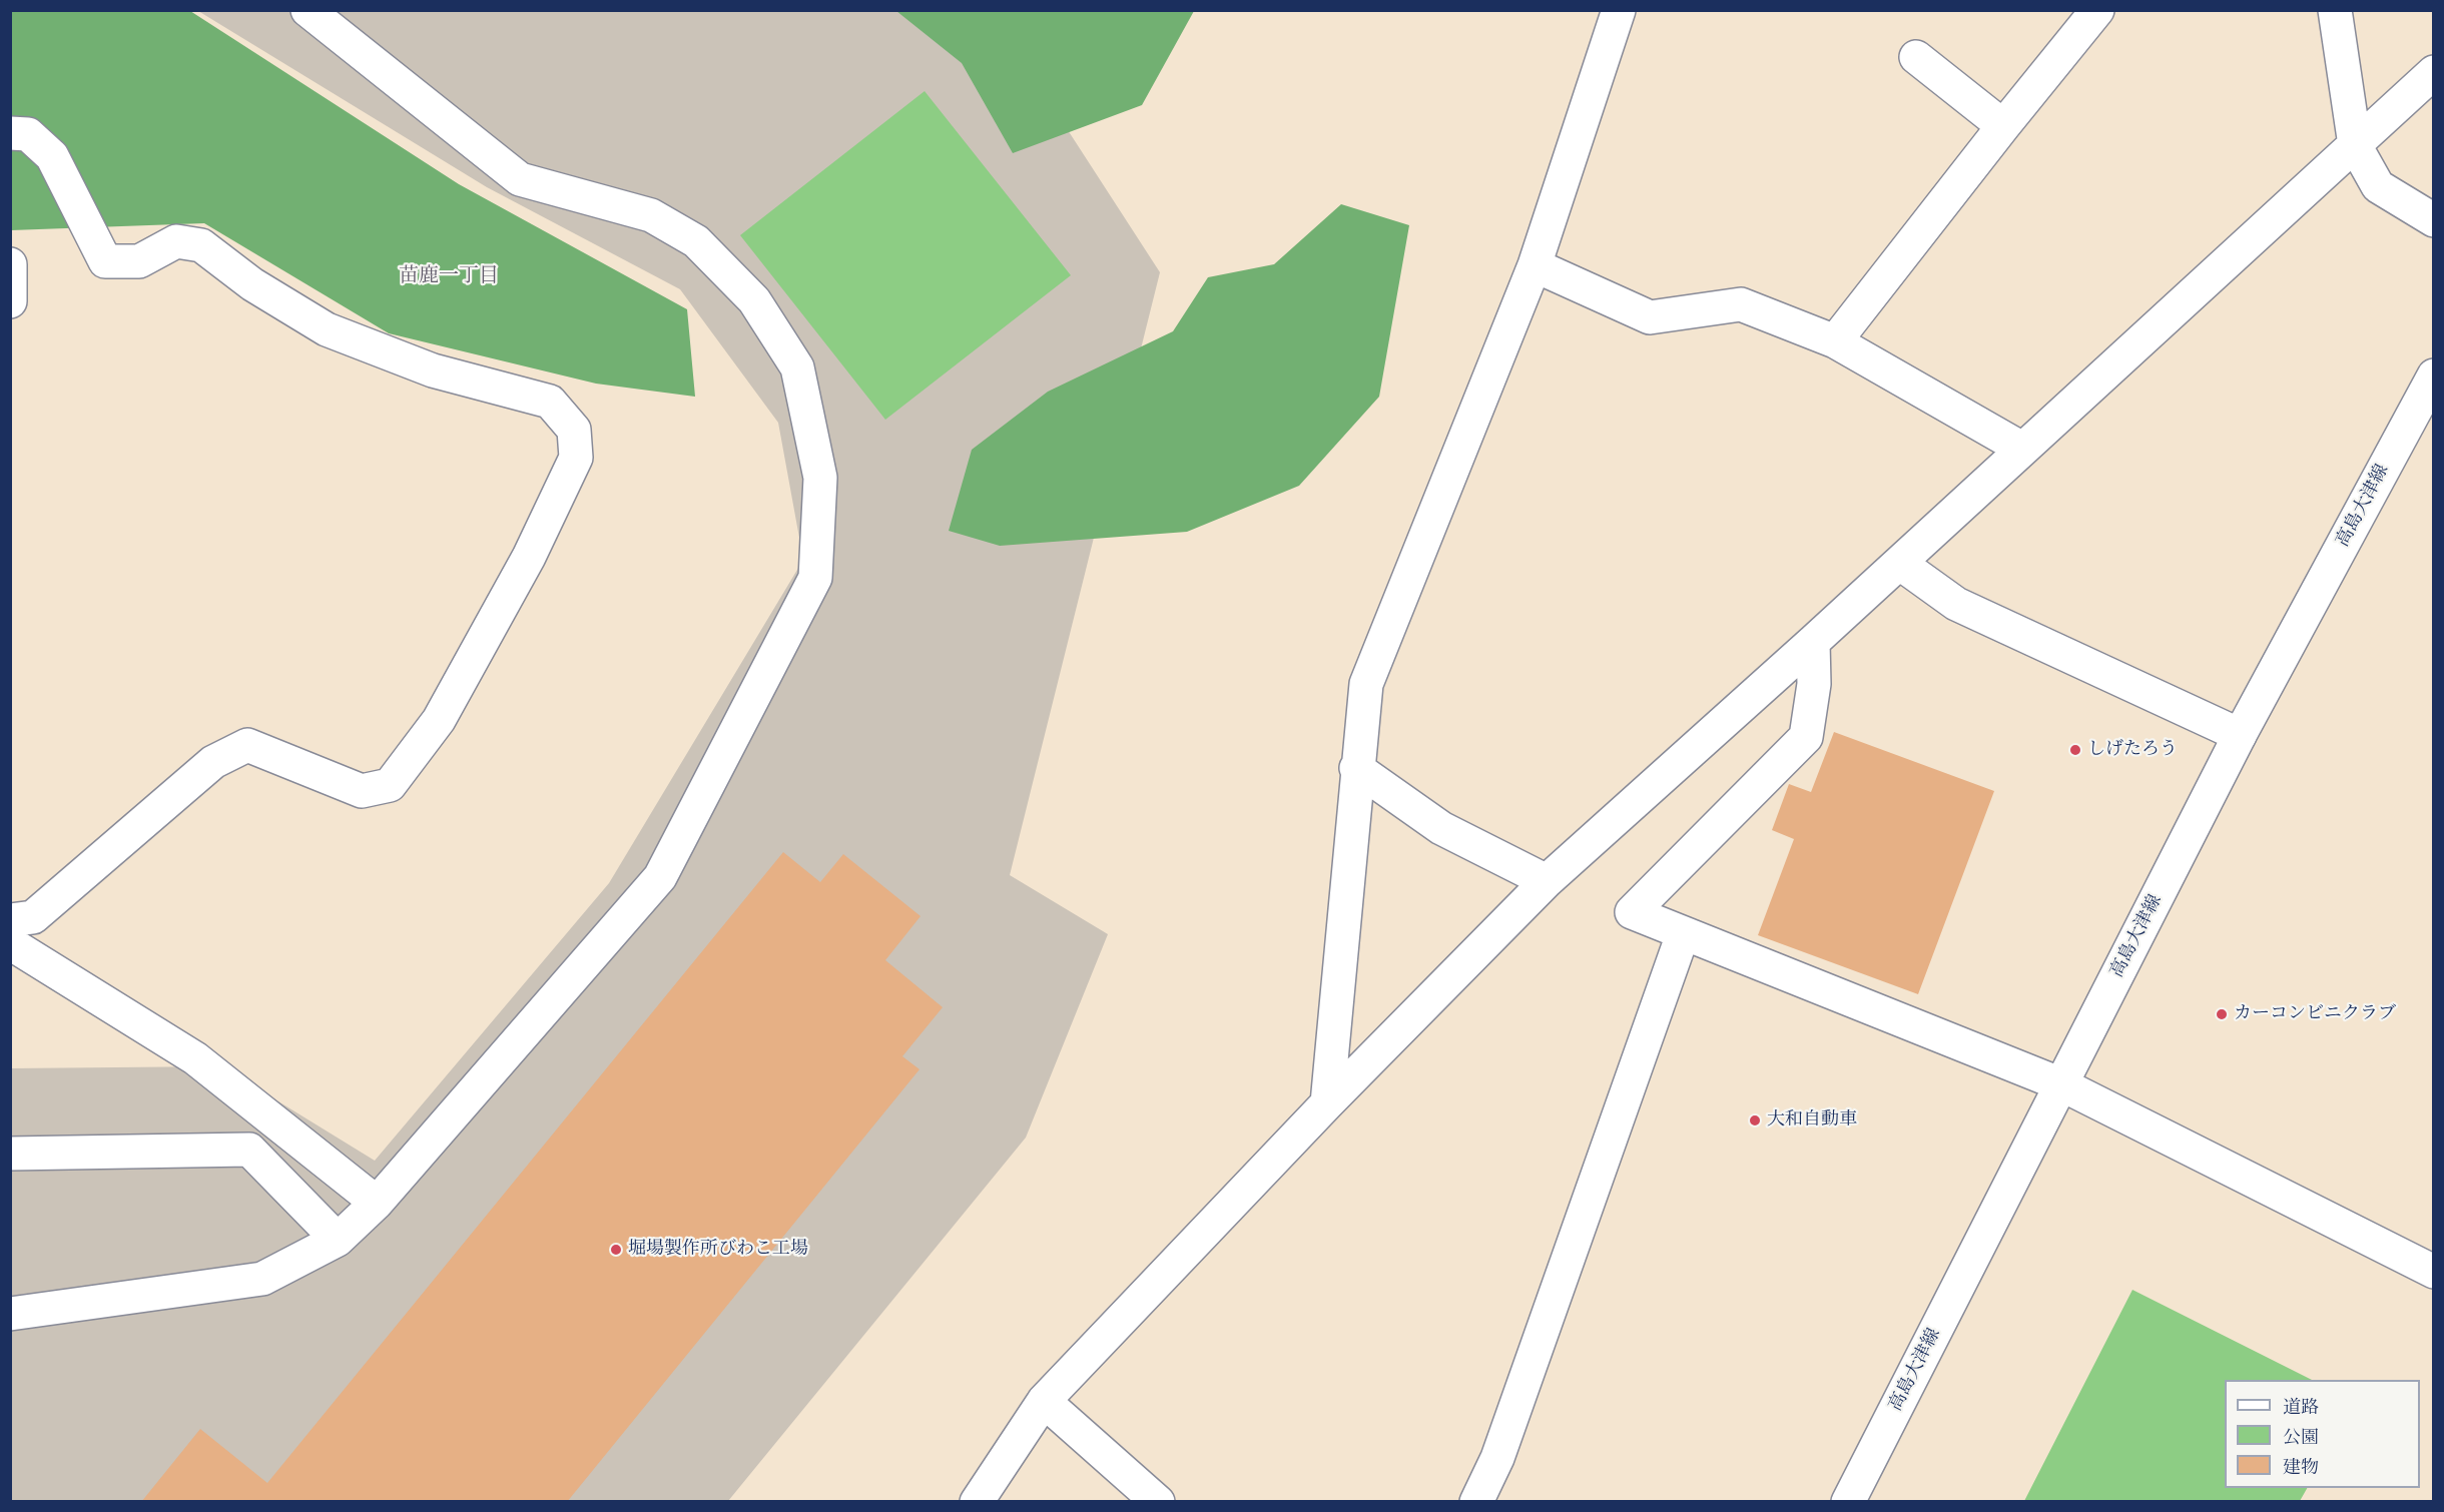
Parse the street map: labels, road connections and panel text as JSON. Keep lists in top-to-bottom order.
{
  "streets": {
    "street": ["高島大津線"]
  },
  "districts": ["苗鹿一丁目"],
  "places": [
    "しげたろう",
    "カーコンビニクラブ",
    "大和自動車",
    "堀場製作所びわこ工場"
  ],
  "legend": ["道路", "公園", "建物"]
}
